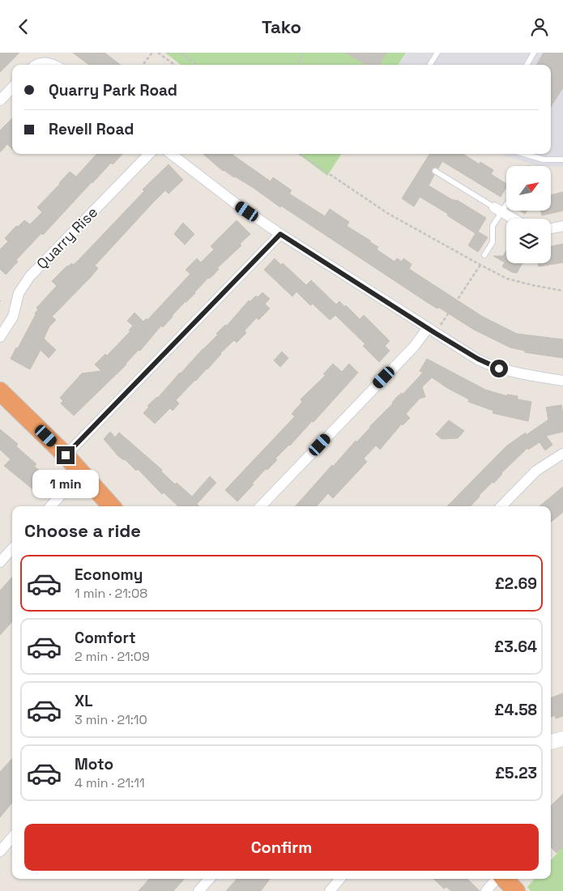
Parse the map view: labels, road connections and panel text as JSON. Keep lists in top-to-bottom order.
{
  "streets": {
    "street": ["Quarry Rise"]
  },
  "north": "top right",
  "page": {
    "header": "Tako",
    "banner": ["Quarry Park Road", "Revell Road"],
    "bubble": "1 min",
    "heading": "Choose a ride",
    "list": [
      {
        "name": "Economy",
        "note": "1 min · 21:08",
        "value": "£2.69"
      },
      {
        "name": "Comfort",
        "note": "2 min · 21:09",
        "value": "£3.64"
      },
      {
        "name": "XL",
        "note": "3 min · 21:10",
        "value": "£4.58"
      },
      {
        "name": "Moto",
        "note": "4 min · 21:11",
        "value": "£5.23"
      }
    ],
    "buttons": "Confirm"
  }
}
